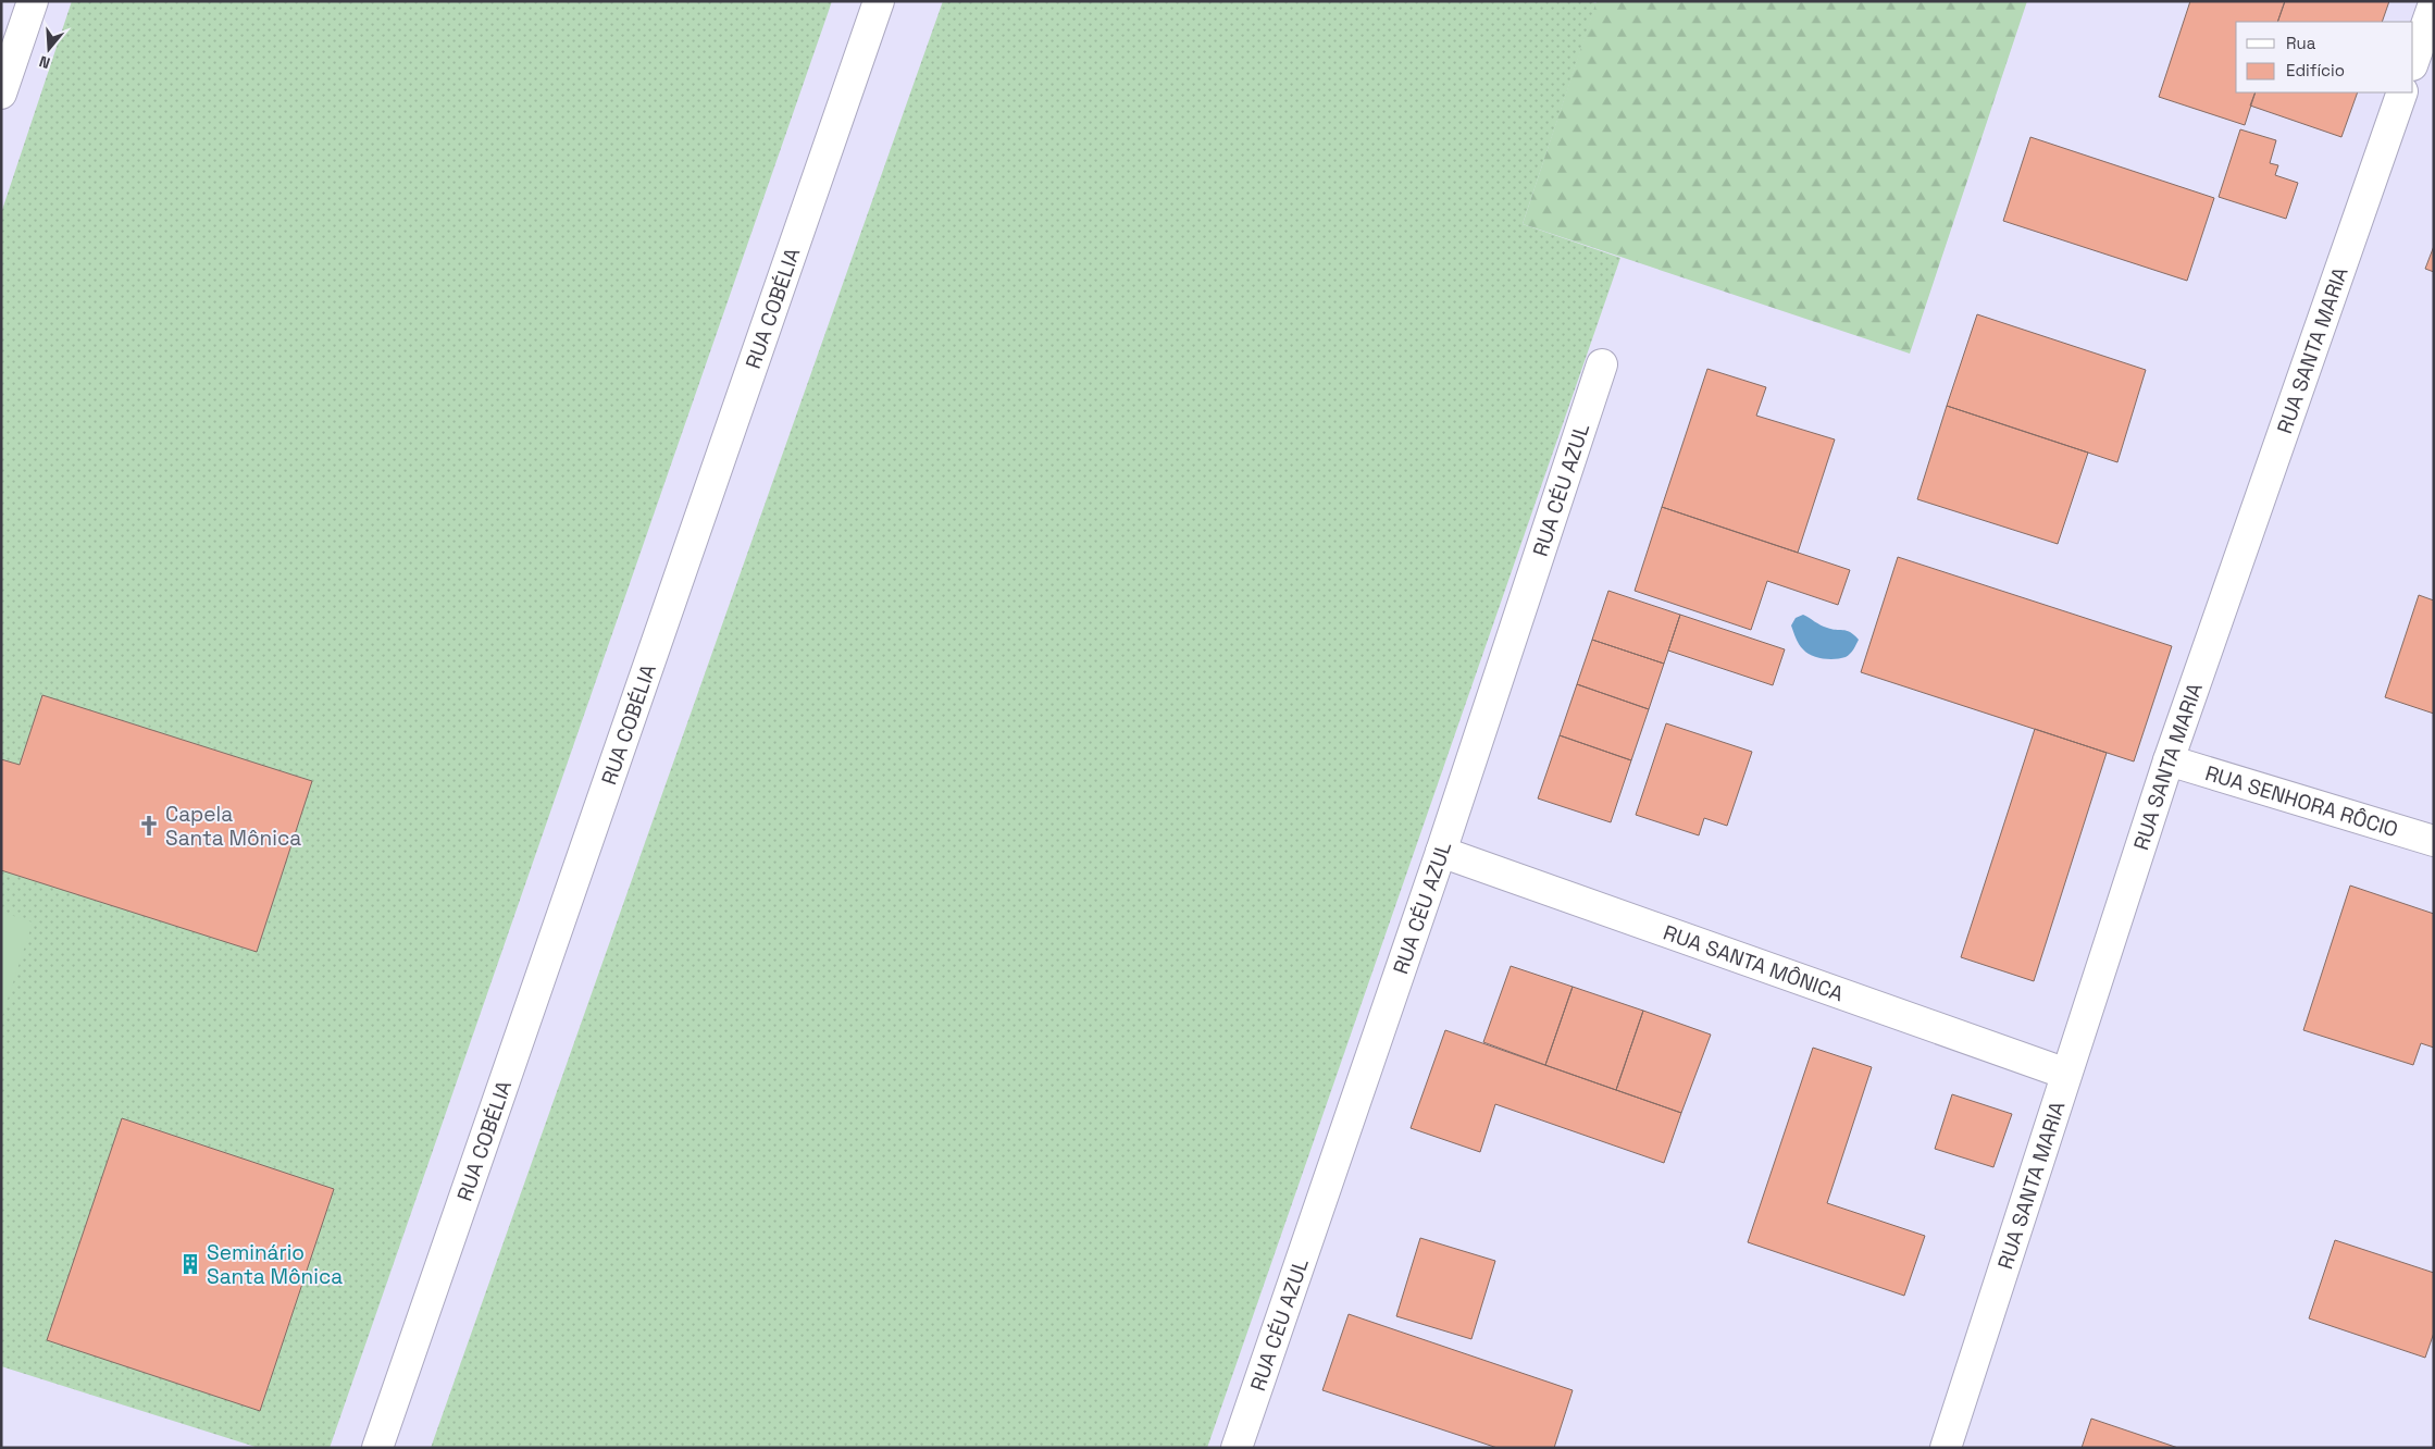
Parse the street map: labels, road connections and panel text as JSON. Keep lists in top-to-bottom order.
{
  "streets": {
    "street": [
      "RUA COBÉLIA",
      "RUA SANTA MARIA",
      "RUA CÉU AZUL",
      "RUA SENHORA RÔCIO",
      "RUA SANTA MÔNICA"
    ]
  },
  "crossings": [
    ["RUA SANTA MARIA", "RUA SENHORA RÔCIO"],
    ["RUA SANTA MARIA", "RUA SANTA MÔNICA"],
    ["RUA CÉU AZUL", "RUA SANTA MÔNICA"]
  ],
  "places": {
    "church": ["Capela Santa Mônica"],
    "building": ["Seminário Santa Mônica"]
  },
  "legend": ["Rua", "Edifício"],
  "north": "bottom"
}
